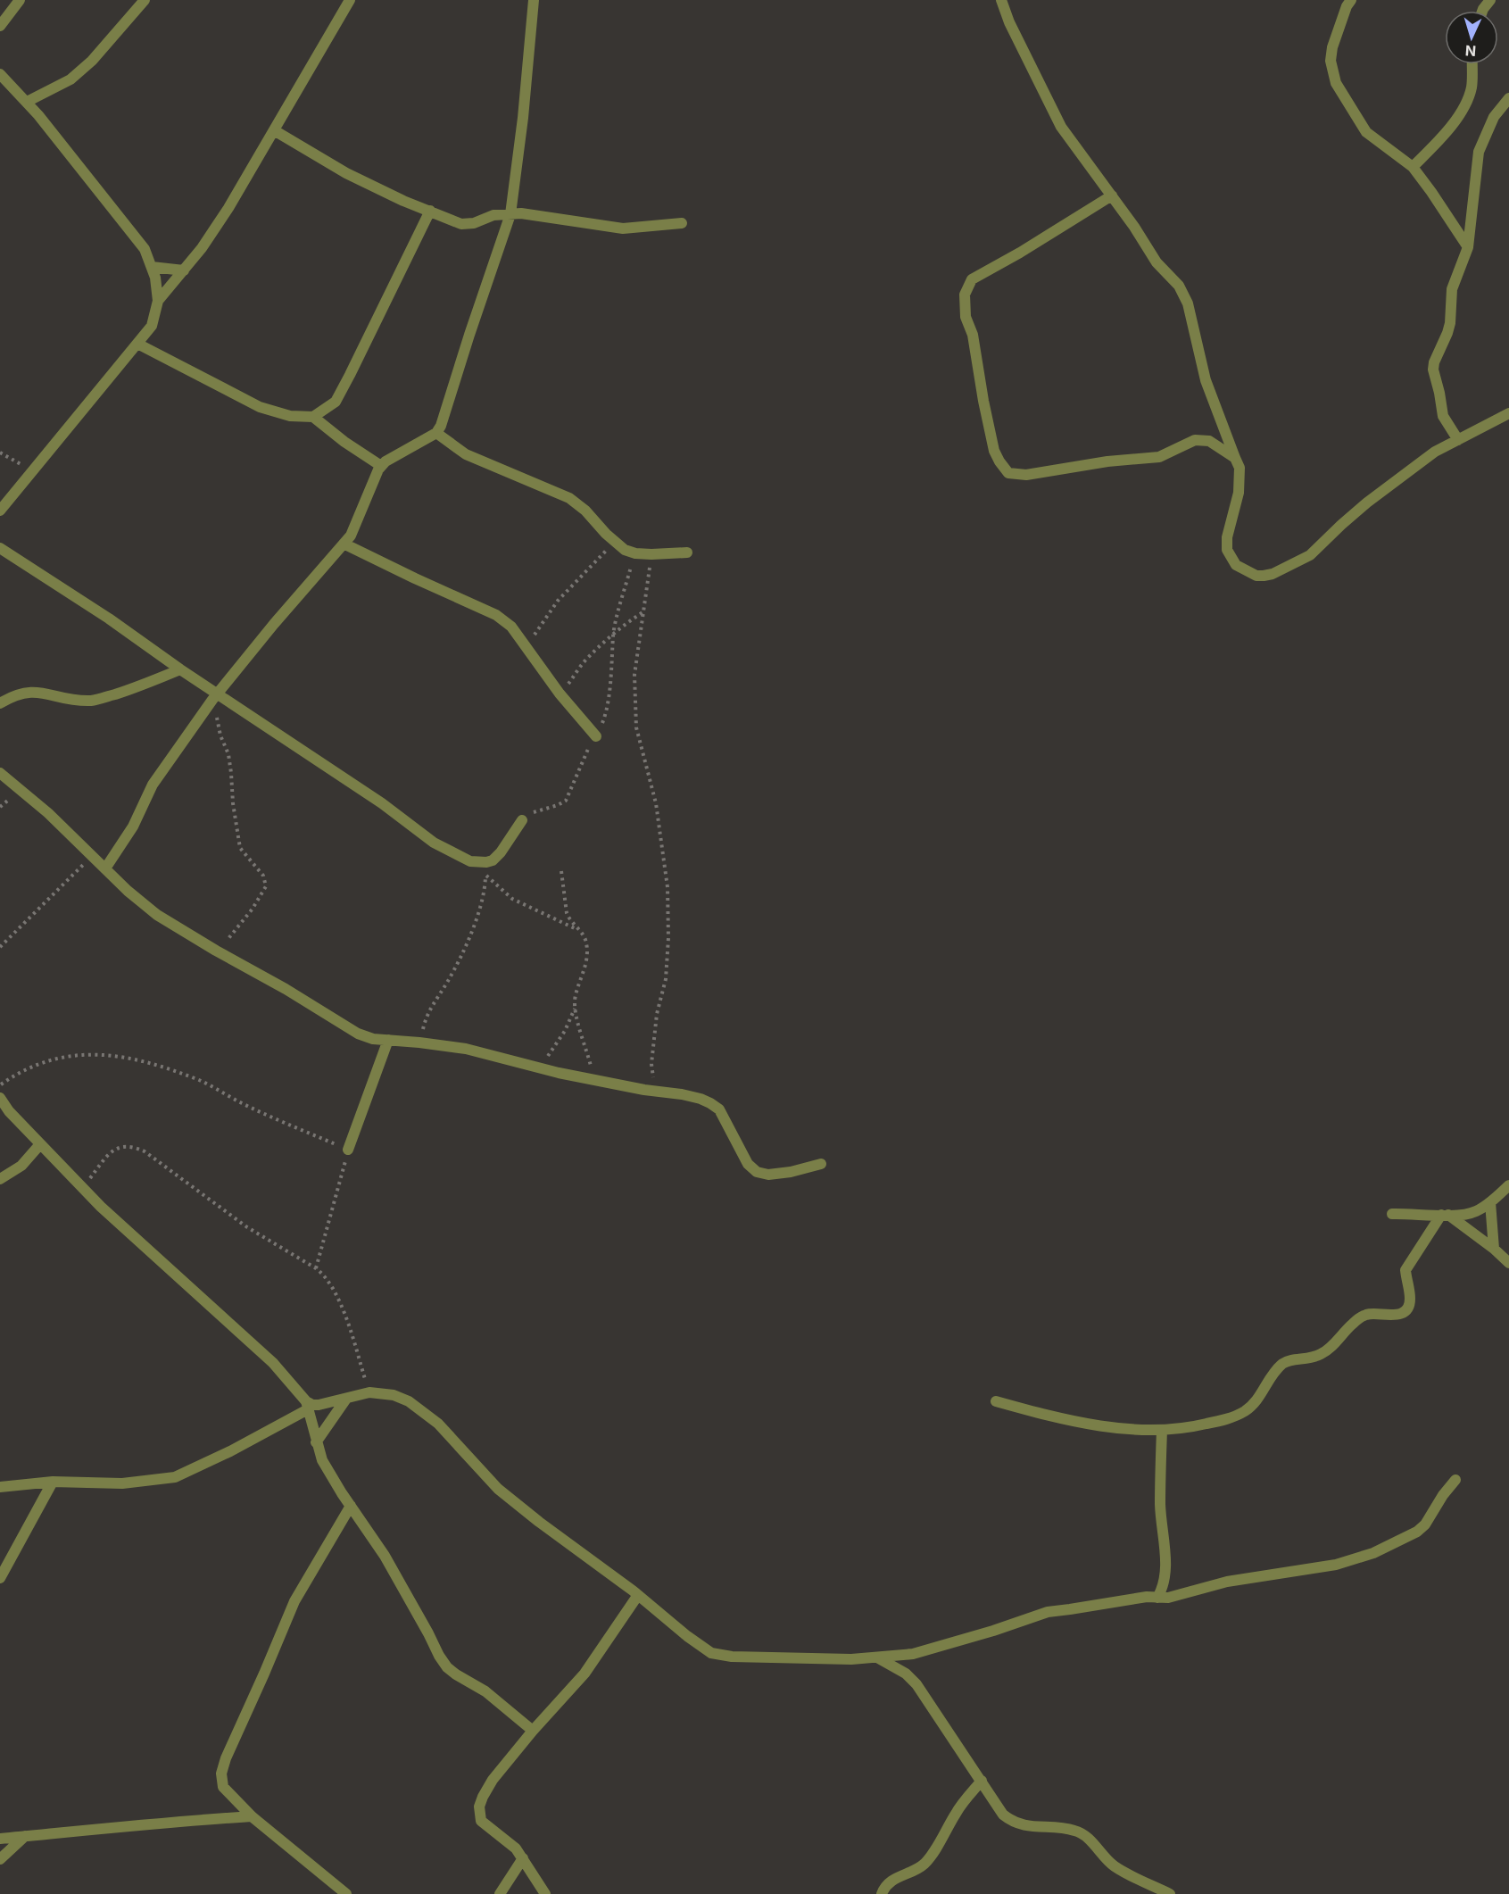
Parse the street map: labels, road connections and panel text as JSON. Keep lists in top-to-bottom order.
{
  "north": "bottom"
}
